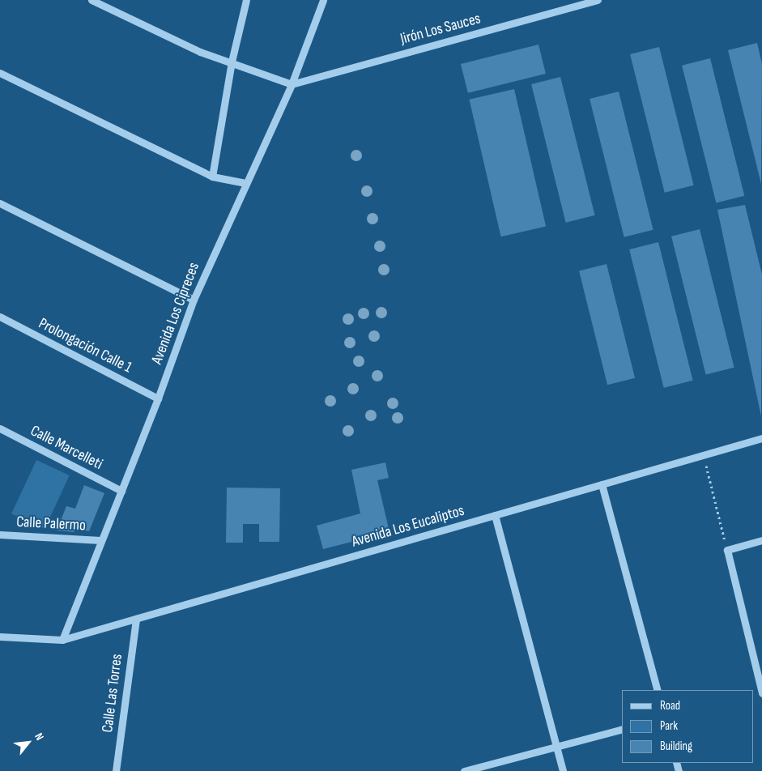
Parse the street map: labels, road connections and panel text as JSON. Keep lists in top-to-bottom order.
{
  "streets": {
    "street": [
      "Jirón Los Sauces",
      "Avenida Los Cipreces",
      "Prolongación Calle 1",
      "Calle Marcelleti",
      "Calle Palermo",
      "Avenida Los Eucaliptos",
      "Calle Las Torres"
    ]
  },
  "crossings": [
    ["Jirón Los Sauces", "Avenida Los Cipreces"],
    ["Avenida Los Cipreces", "Prolongación Calle 1"],
    ["Avenida Los Cipreces", "Calle Marcelleti"],
    ["Avenida Los Cipreces", "Calle Palermo"],
    ["Avenida Los Cipreces", "Avenida Los Eucaliptos"],
    ["Avenida Los Eucaliptos", "Calle Las Torres"]
  ],
  "legend": ["Road", "Park", "Building"],
  "north": "top right"
}
